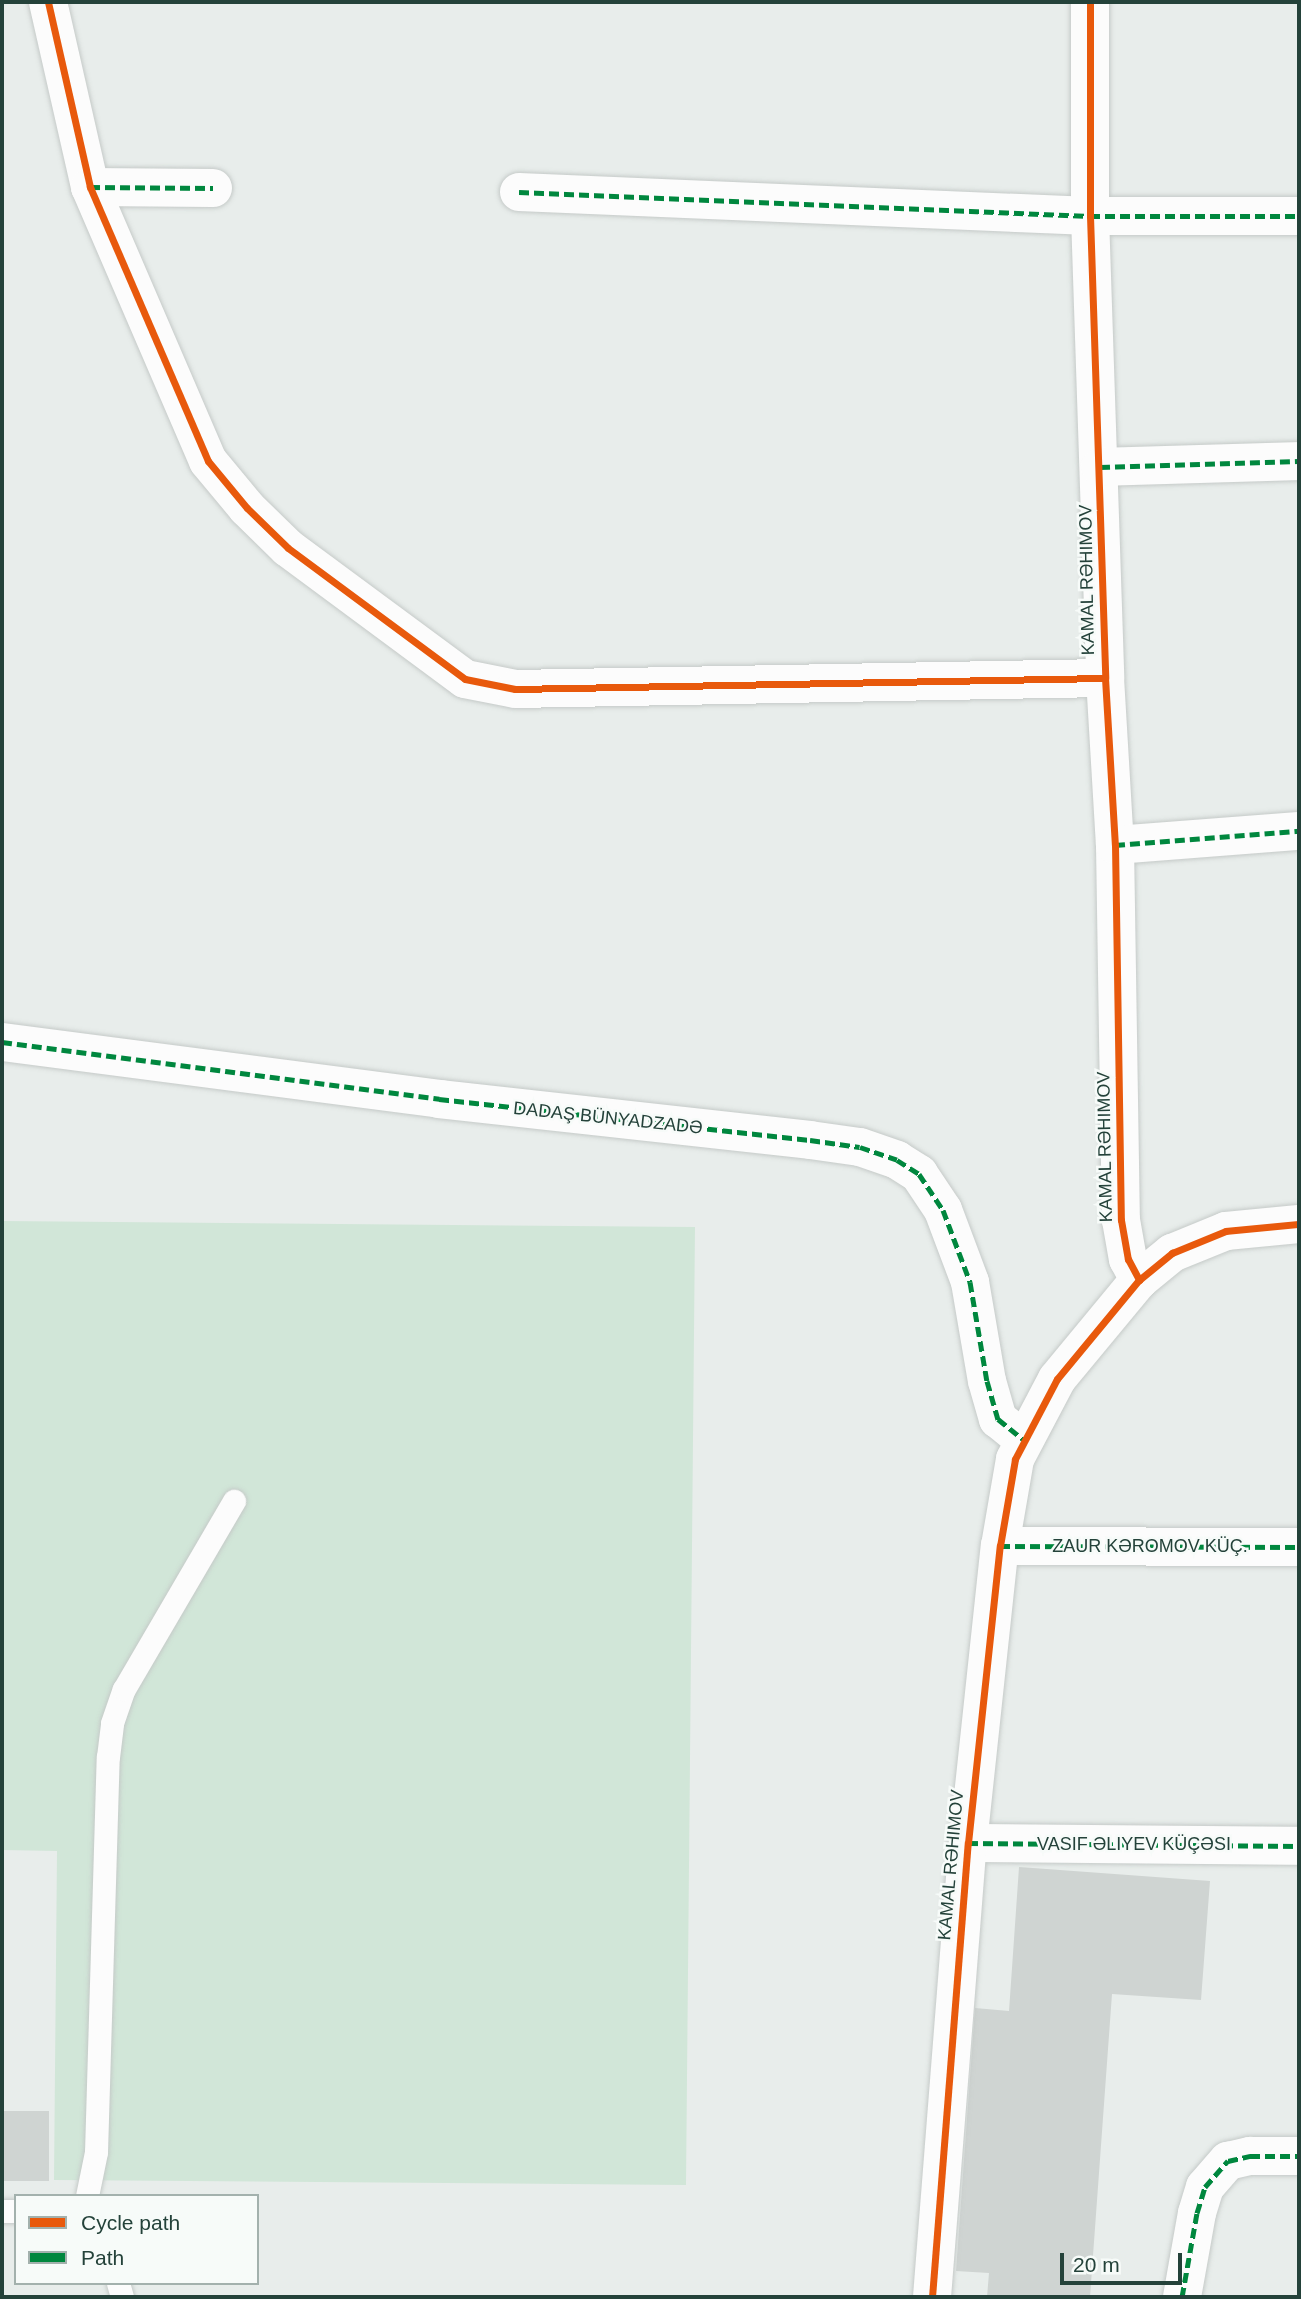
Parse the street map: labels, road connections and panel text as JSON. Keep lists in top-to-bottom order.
{
  "streets": {
    "street": [
      "KAMAL RƏHIMOV",
      "DADAŞ BÜNYADZADƏ",
      "ZAUR KƏROMOV KÜÇ.",
      "VASIF ƏLIYEV KÜÇƏSI"
    ]
  },
  "crossings": [
    ["KAMAL RƏHIMOV", "DADAŞ BÜNYADZADƏ"],
    ["KAMAL RƏHIMOV", "ZAUR KƏROMOV KÜÇ."],
    ["KAMAL RƏHIMOV", "VASIF ƏLIYEV KÜÇƏSI"]
  ],
  "legend": ["Cycle path", "Path"],
  "scale_bar": "20 m"
}
